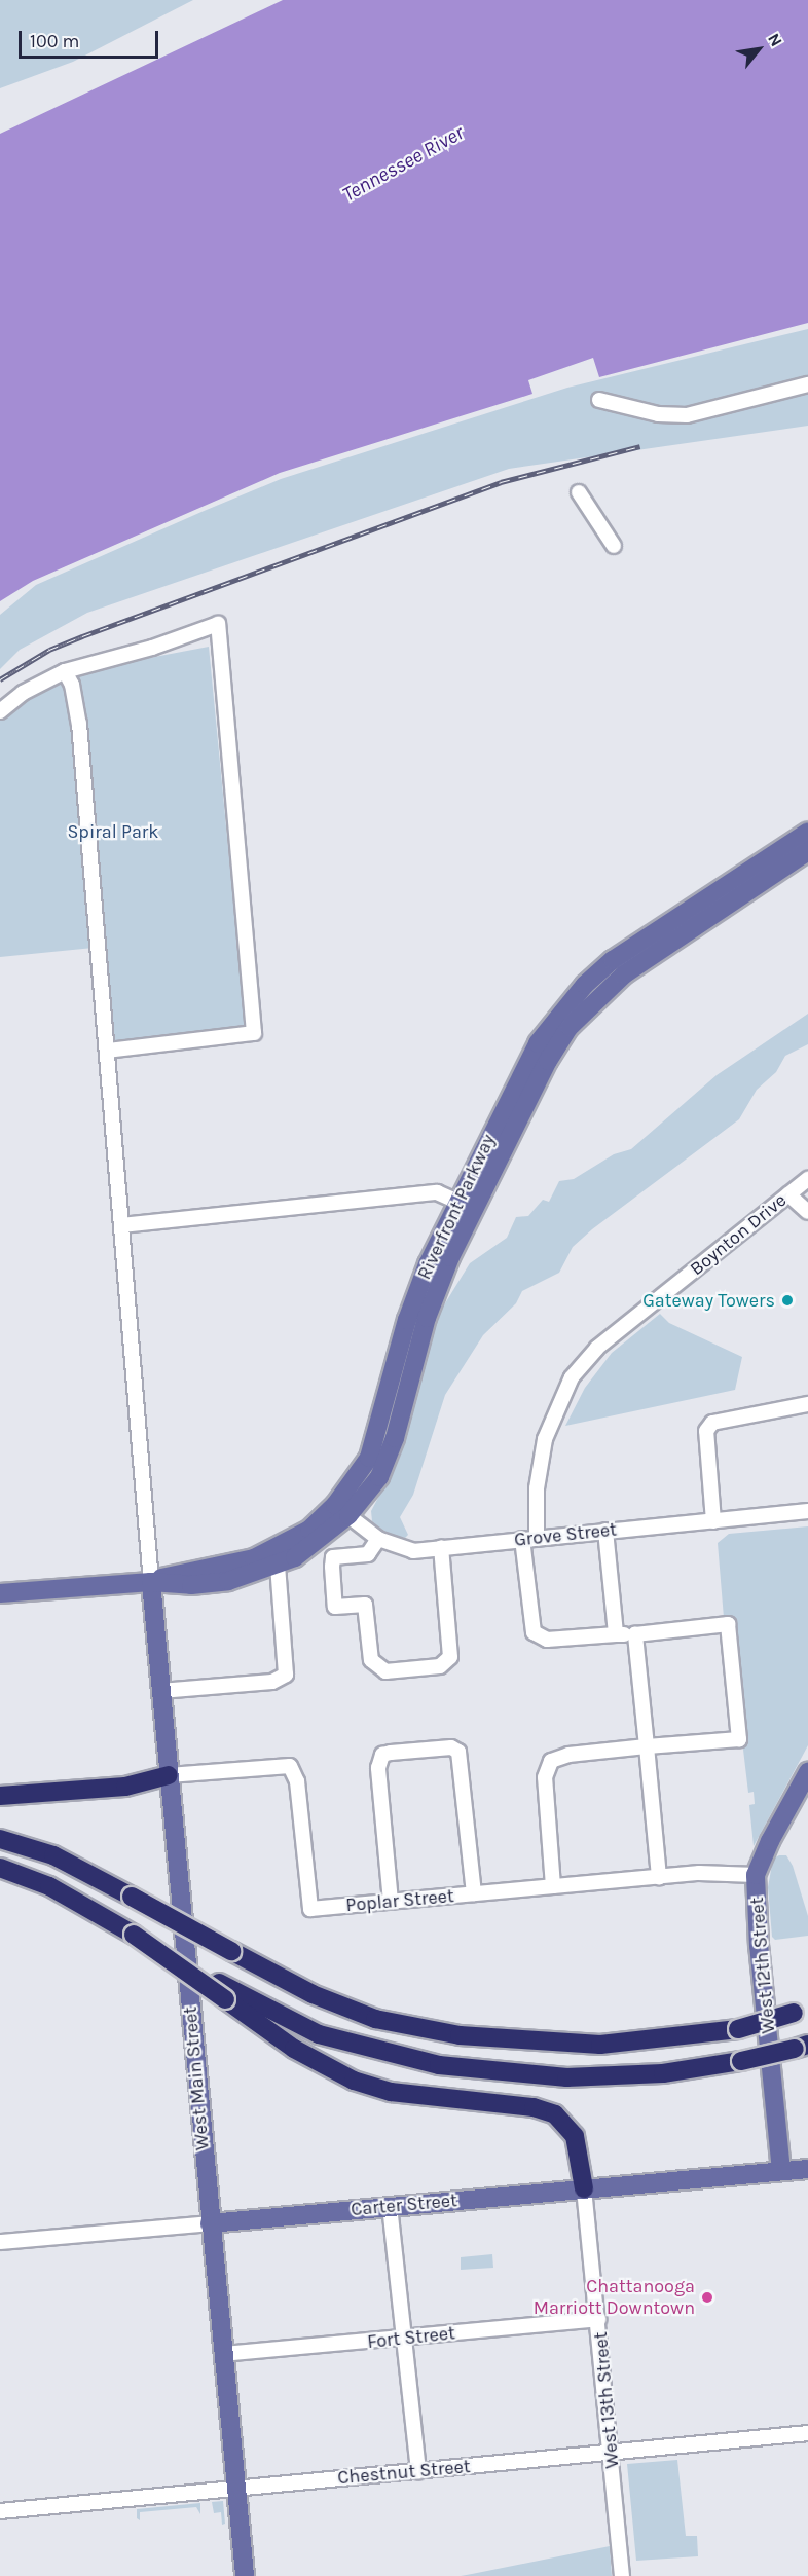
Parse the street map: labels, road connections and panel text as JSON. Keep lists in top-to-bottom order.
{
  "streets": {
    "main road": [
      "Riverfront Parkway",
      "West 12th Street",
      "West Main Street",
      "Carter Street"
    ],
    "street": [
      "Boynton Drive",
      "Grove Street",
      "Poplar Street",
      "Fort Street",
      "West 13th Street",
      "Chestnut Street"
    ]
  },
  "crossings": [
    ["Riverfront Parkway", "Grove Street"],
    ["Riverfront Parkway", "West Main Street"],
    ["Boynton Drive", "Grove Street"],
    ["Poplar Street", "West 12th Street"],
    ["Poplar Street", "West Main Street"],
    ["West 12th Street", "Carter Street"],
    ["West Main Street", "Carter Street"],
    ["West Main Street", "Fort Street"],
    ["West Main Street", "Chestnut Street"],
    ["Carter Street", "West 13th Street"],
    ["Fort Street", "West 13th Street"],
    ["West 13th Street", "Chestnut Street"]
  ],
  "water": ["Tennessee River"],
  "parks": ["Spiral Park"],
  "places": ["Gateway Towers", "Chattanooga Marriott Downtown"],
  "scale_bar": "100 m",
  "north": "top right"
}
